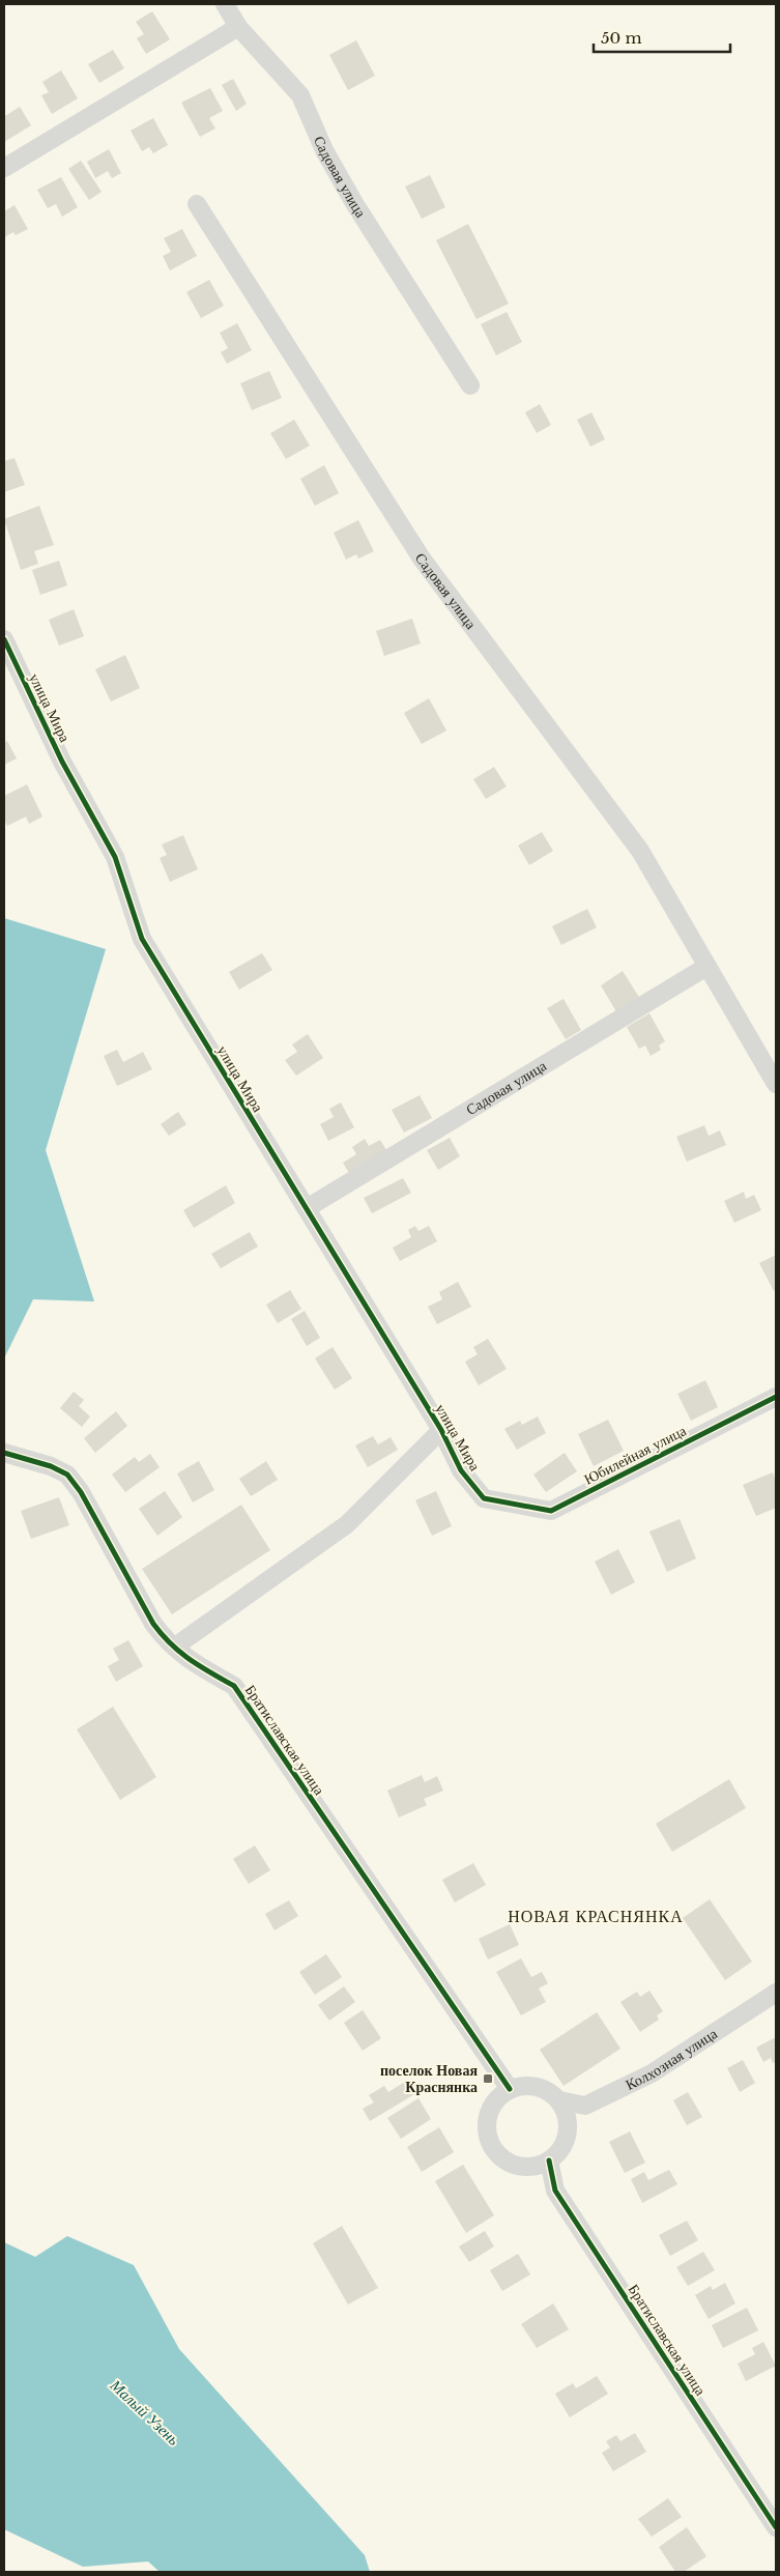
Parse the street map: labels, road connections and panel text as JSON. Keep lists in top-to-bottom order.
{
  "streets": {
    "street": [
      "Садовая улица",
      "улица Мира",
      "Юбилейная улица",
      "Братиславская улица",
      "Колхозная улица"
    ]
  },
  "crossings": [
    ["Садовая улица", "улица Мира"],
    ["улица Мира", "Юбилейная улица"],
    ["Братиславская улица", "Колхозная улица"]
  ],
  "districts": ["НОВАЯ КРАСНЯНКА"],
  "water": ["Малый Узень"],
  "places": {
    "transit": ["поселок Новая Краснянка"]
  },
  "scale_bar": "50 m"
}
